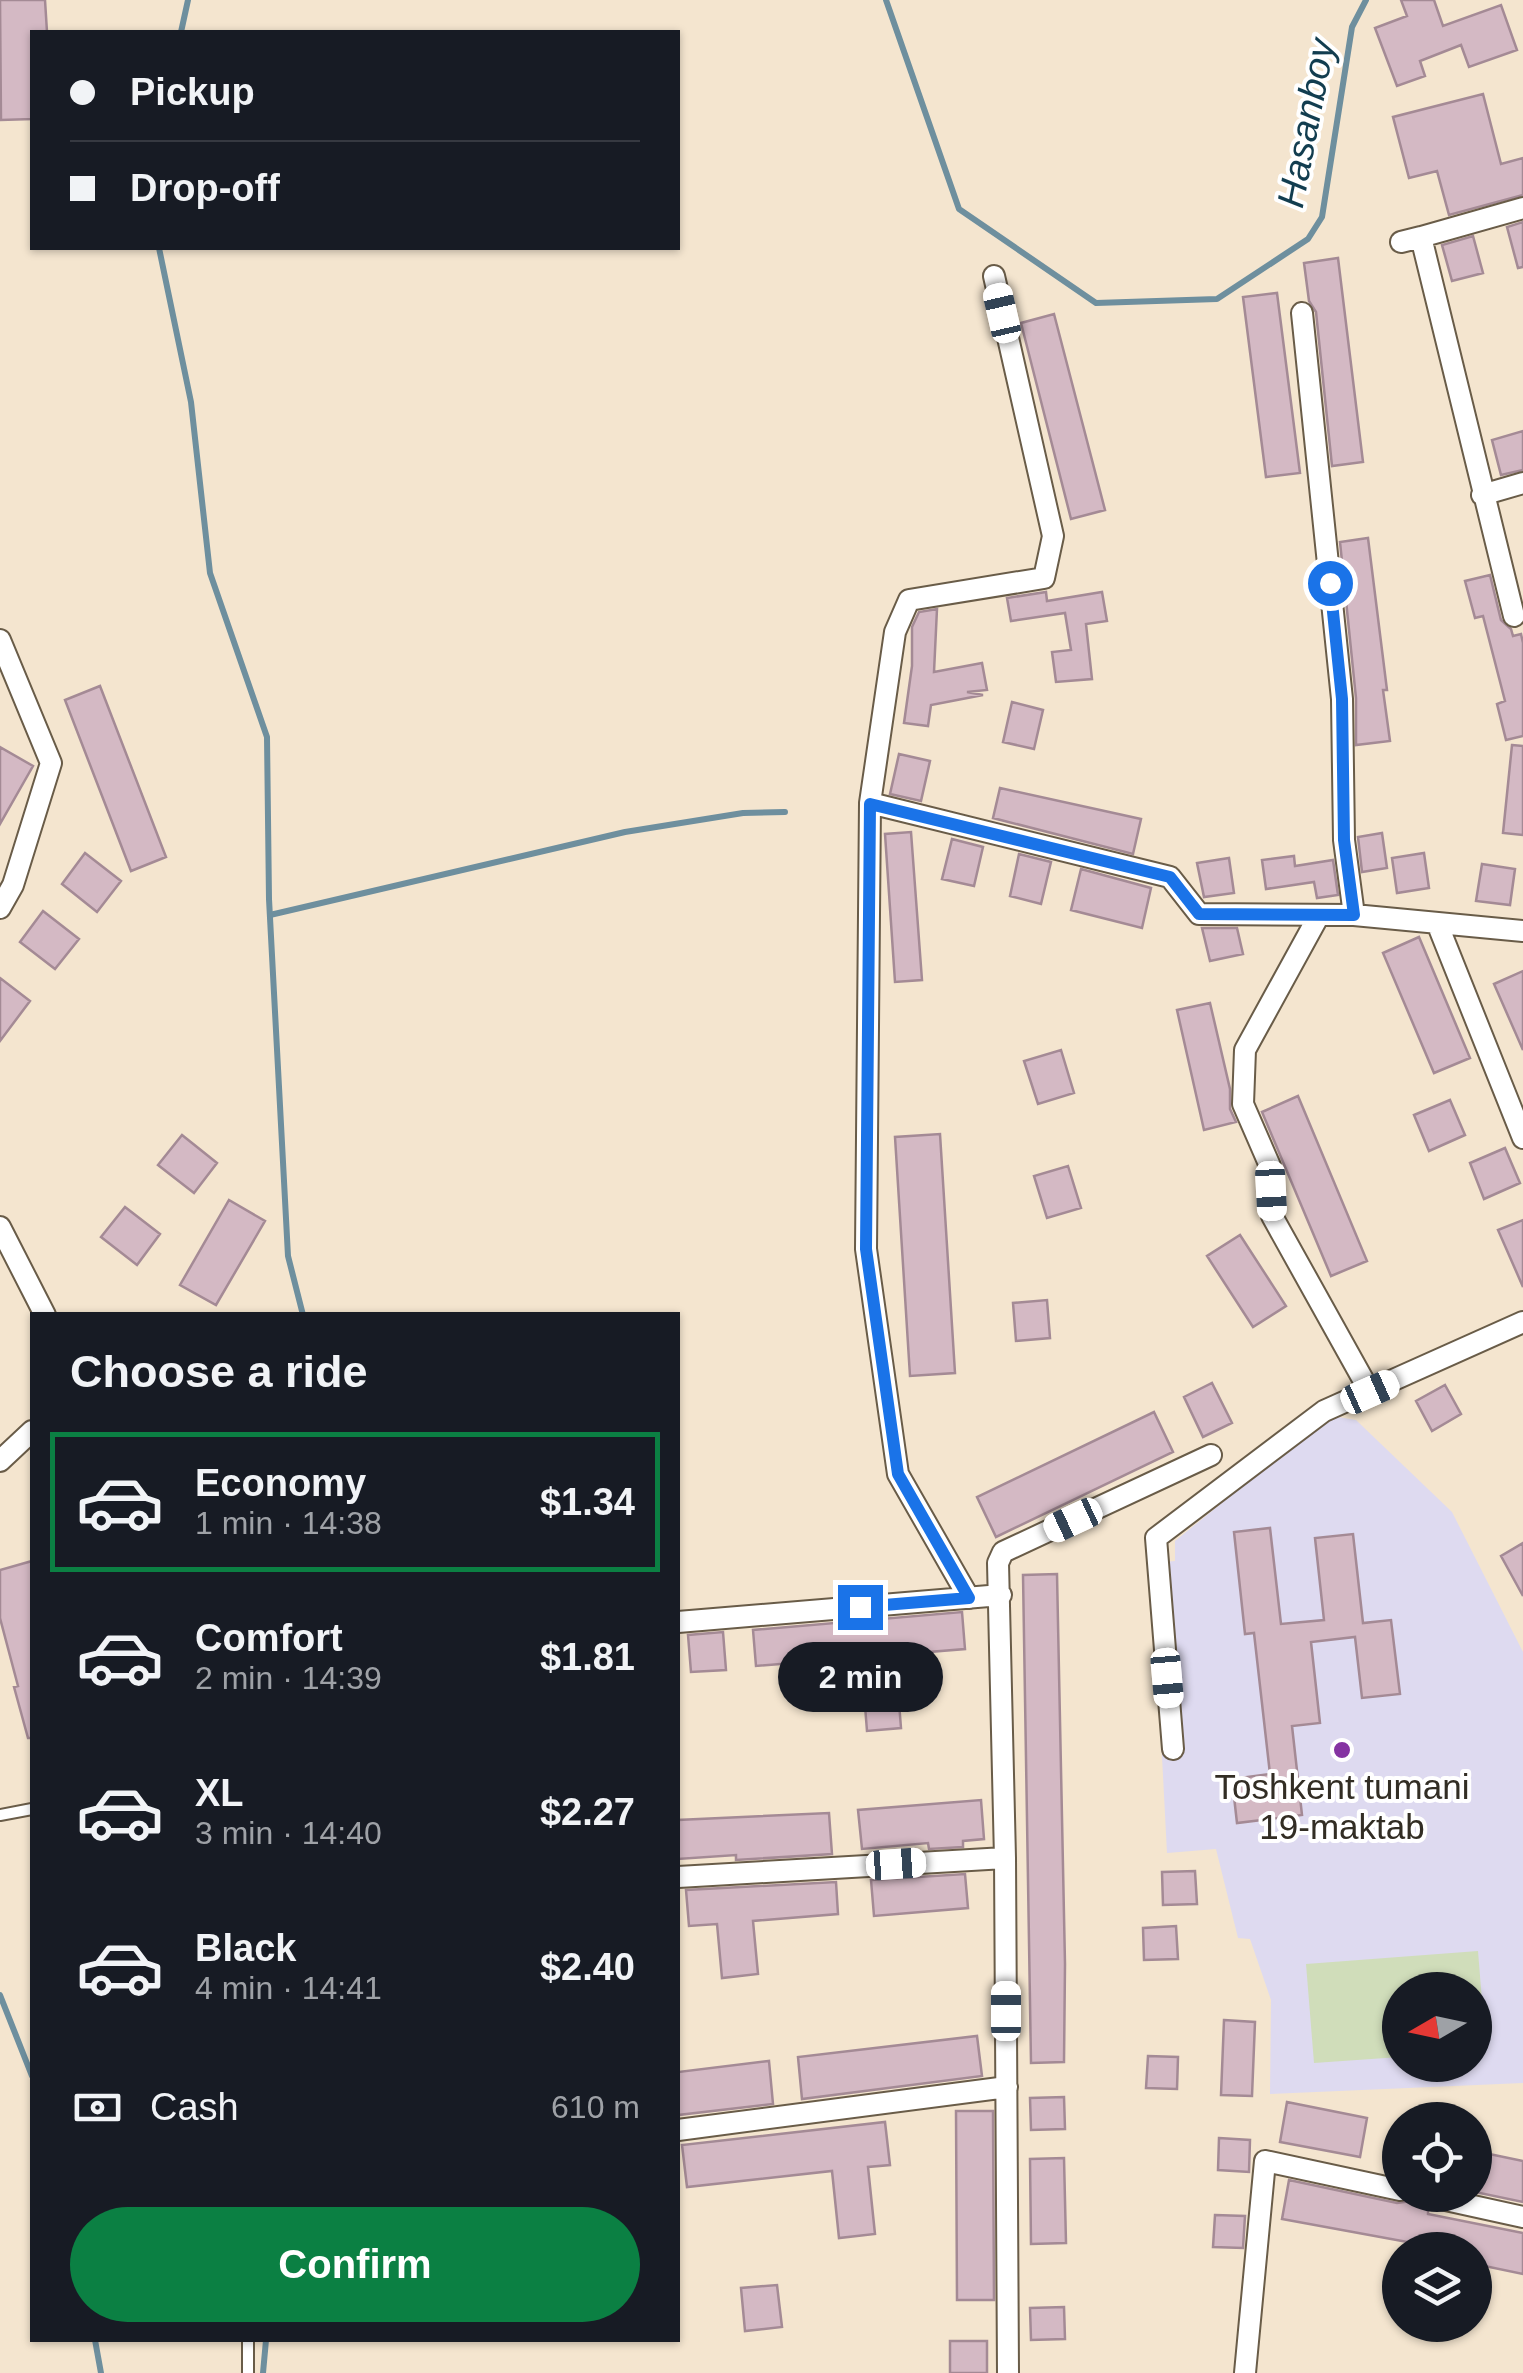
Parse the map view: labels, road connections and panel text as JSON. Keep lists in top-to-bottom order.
{
  "water": ["Hasanboy"],
  "places": ["Toshkent tumani 19-maktab"],
  "north": "left",
  "page": {
    "banner": ["Pickup", "Drop-off"],
    "heading": "Choose a ride",
    "list": [
      {
        "name": "Economy",
        "note": "1 min · 14:38",
        "value": "$1.34"
      },
      {
        "name": "Comfort",
        "note": "2 min · 14:39",
        "value": "$1.81"
      },
      {
        "name": "XL",
        "note": "3 min · 14:40",
        "value": "$2.27"
      },
      {
        "name": "Black",
        "note": "4 min · 14:41",
        "value": "$2.40"
      }
    ],
    "bubble": "2 min",
    "pay": ["Cash", "610 m"],
    "buttons": "Confirm"
  }
}
